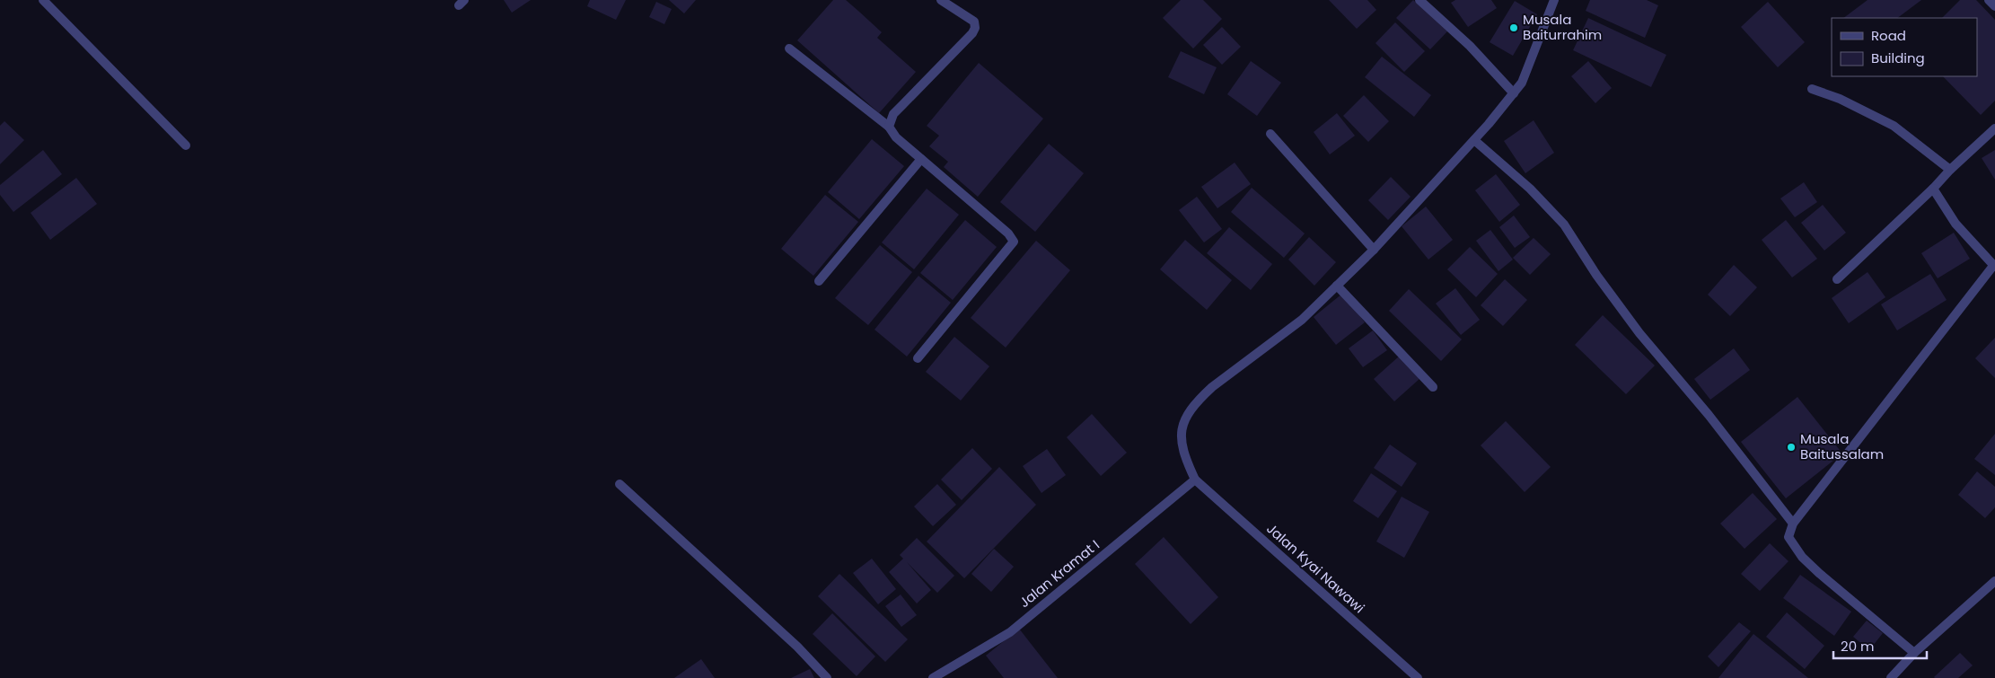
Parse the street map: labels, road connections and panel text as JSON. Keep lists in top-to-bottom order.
{
  "streets": {
    "street": ["Jalan Kyai Nawawi", "Jalan Kramat I"]
  },
  "crossings": [
    ["Jalan Kyai Nawawi", "Jalan Kramat I"]
  ],
  "places": ["Musala Baiturrahim", "Musala Baitussalam"],
  "legend": ["Road", "Building"],
  "scale_bar": "20 m"
}
